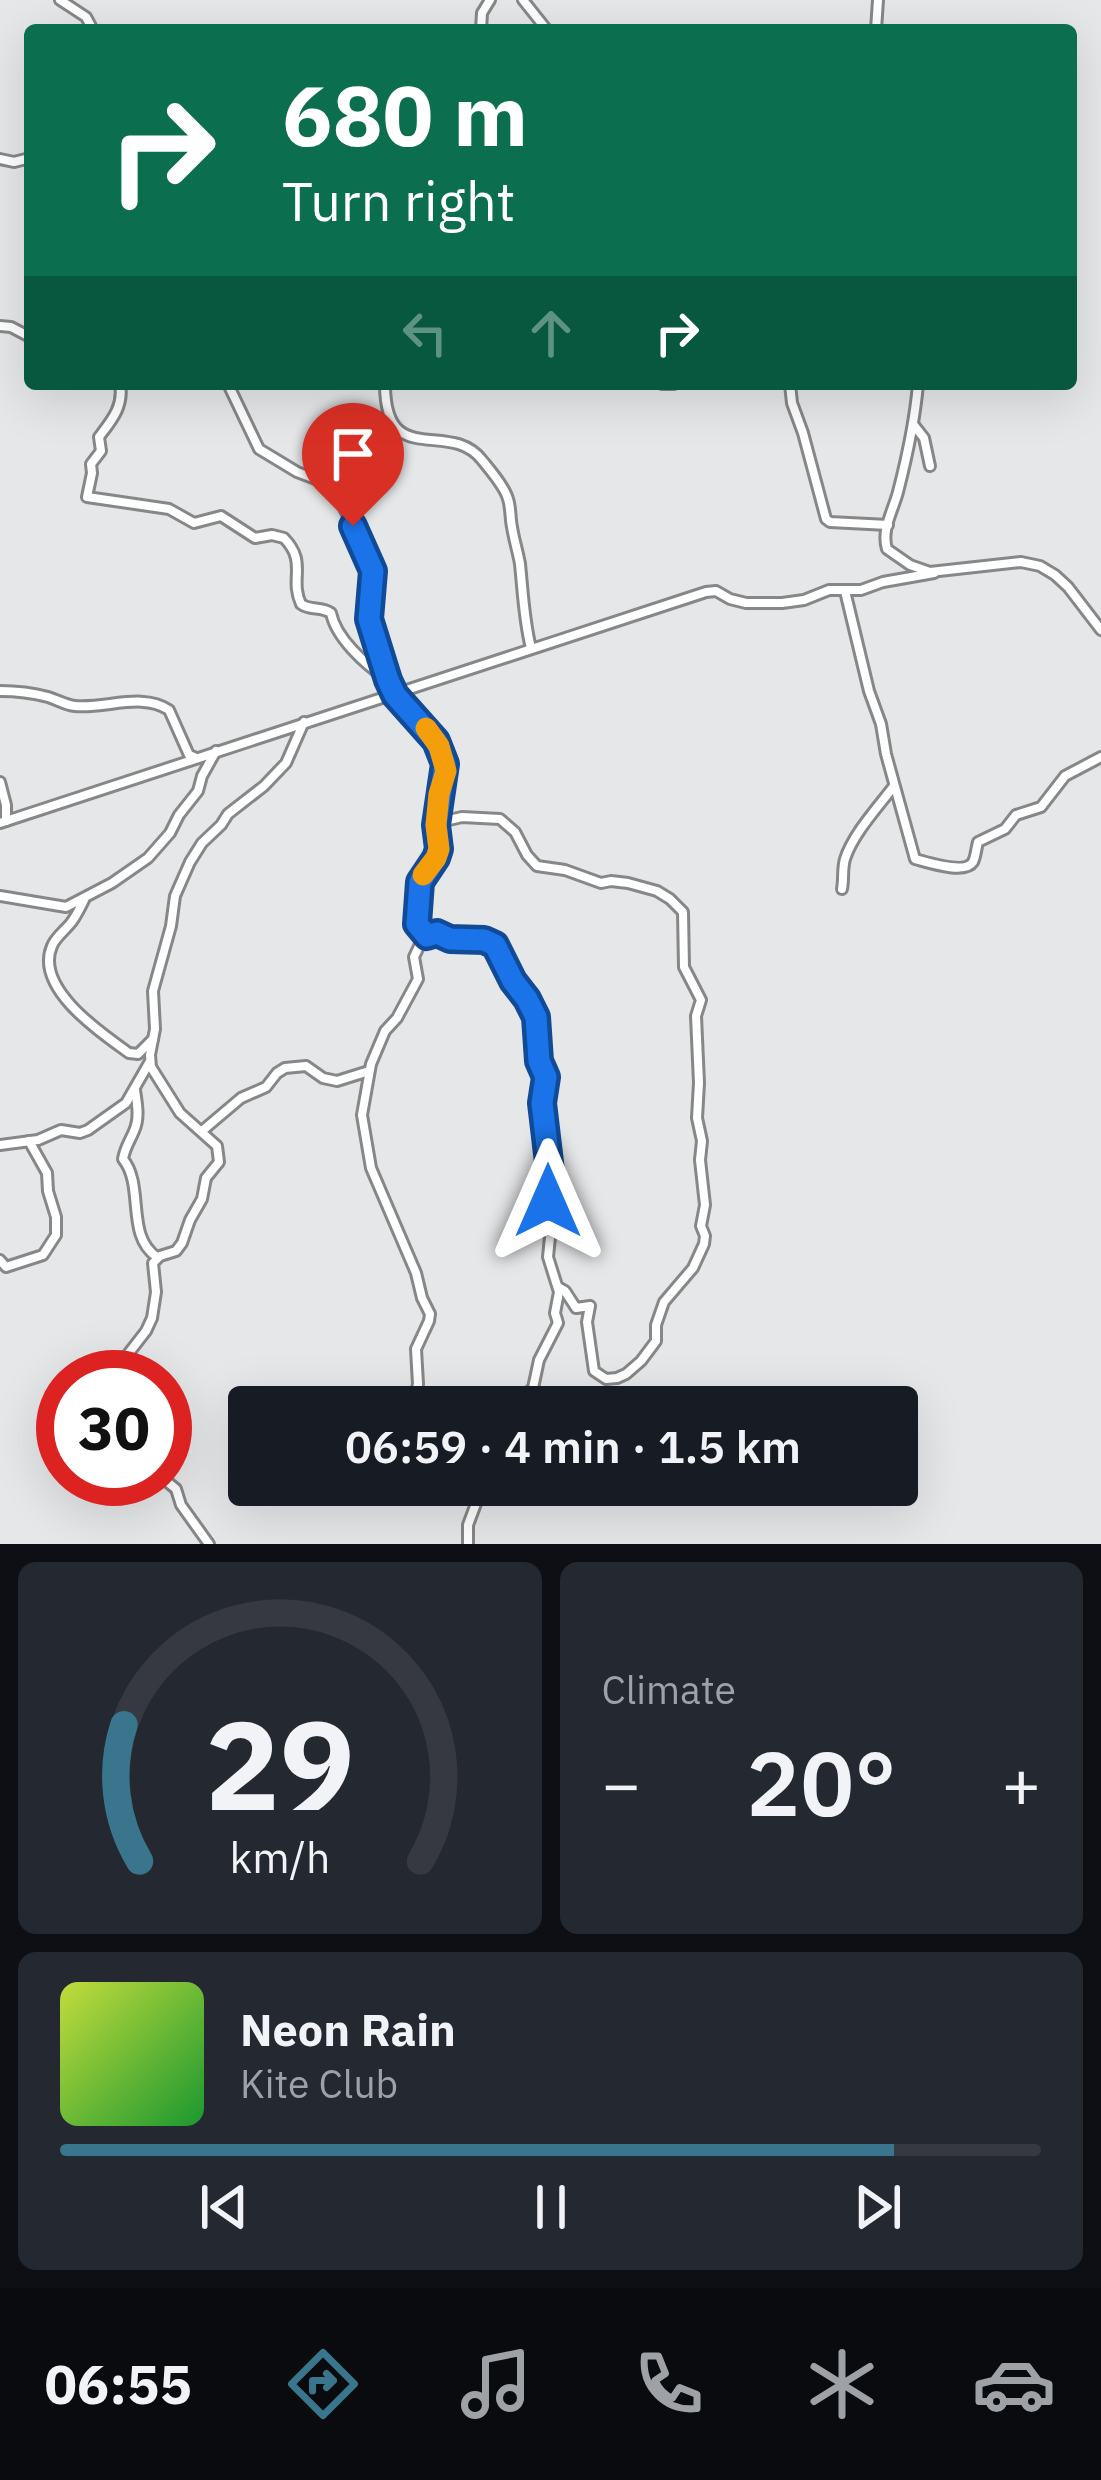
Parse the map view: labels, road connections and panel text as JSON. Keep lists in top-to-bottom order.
{
  "page": {
    "turn": ["680 m", "Turn right"],
    "limit": "30",
    "trip": "06:59 · 4 min · 1.5 km",
    "tile": "Climate",
    "heat": ["−", "20°", "+"],
    "song": ["Neon Rain", "Kite Club"],
    "tabs": "06:55",
    "gauge": ["29", "km/h"]
  }
}
